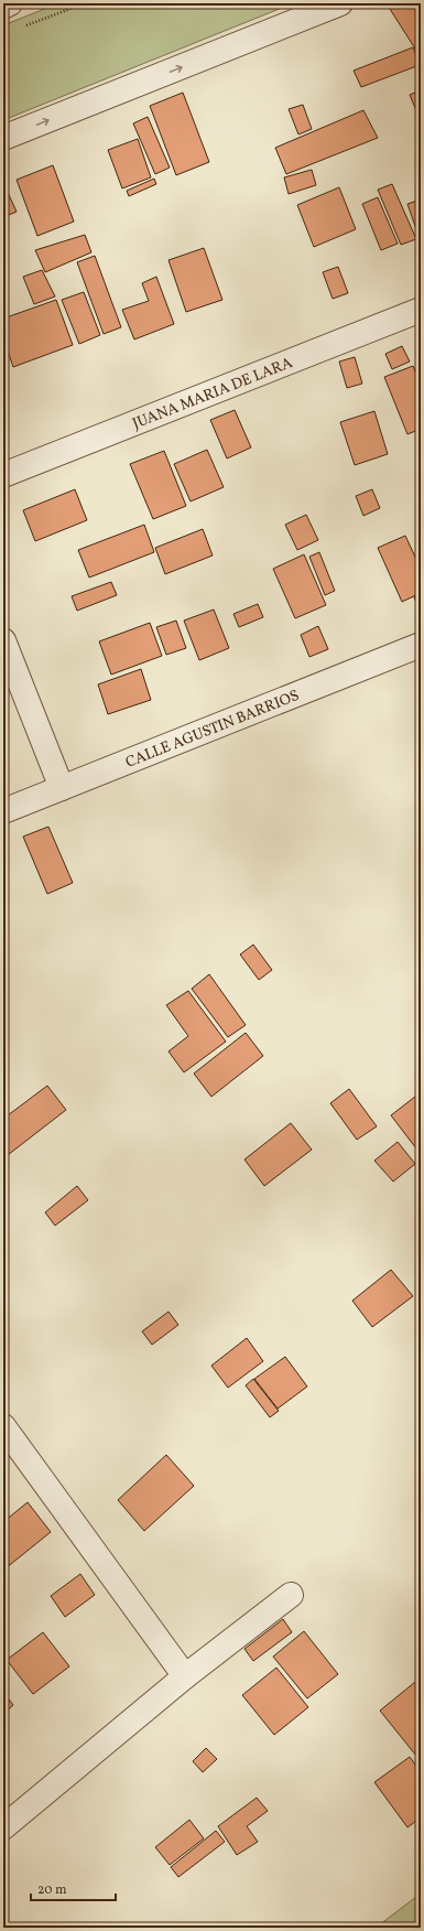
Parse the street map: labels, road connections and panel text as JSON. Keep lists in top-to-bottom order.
{
  "streets": {
    "street": ["JUANA MARIA DE LARA", "CALLE AGUSTIN BARRIOS"]
  },
  "scale_bar": "20 m"
}
